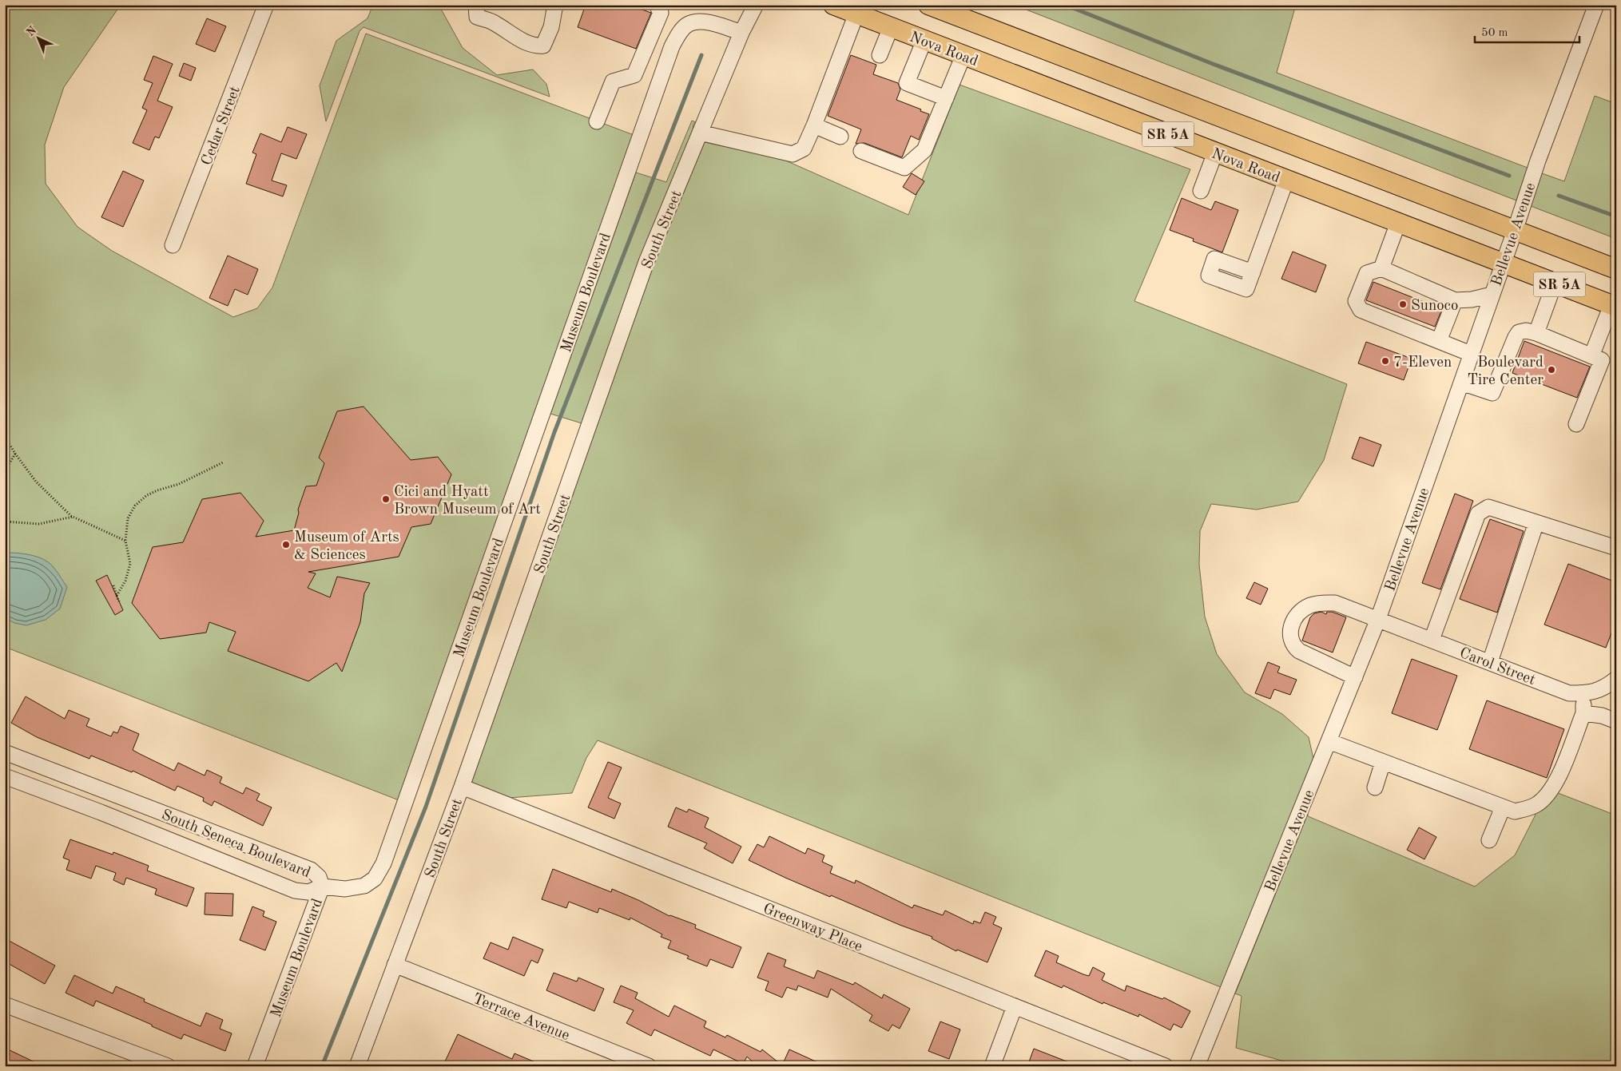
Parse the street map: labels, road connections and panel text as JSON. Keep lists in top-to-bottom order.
{
  "streets": {
    "main road": ["Nova Road", "SR 5A"],
    "street": [
      "Cedar Street",
      "South Street",
      "Bellevue Avenue",
      "Museum Boulevard",
      "Carol Street",
      "South Seneca Boulevard",
      "Greenway Place",
      "Terrace Avenue"
    ]
  },
  "crossings": [
    ["Nova Road", "SR 5A"],
    ["Nova Road", "Bellevue Avenue"],
    ["SR 5A", "Bellevue Avenue"],
    ["South Street", "Museum Boulevard"],
    ["South Street", "Greenway Place"],
    ["South Street", "Terrace Avenue"],
    ["Bellevue Avenue", "Carol Street"],
    ["Museum Boulevard", "South Seneca Boulevard"]
  ],
  "places": [
    "Sunoco",
    "7-Eleven",
    "Boulevard Tire Center",
    "Cici and Hyatt Brown Museum of Art",
    "Museum of Arts & Sciences"
  ],
  "scale_bar": "50 m",
  "north": "top left"
}
